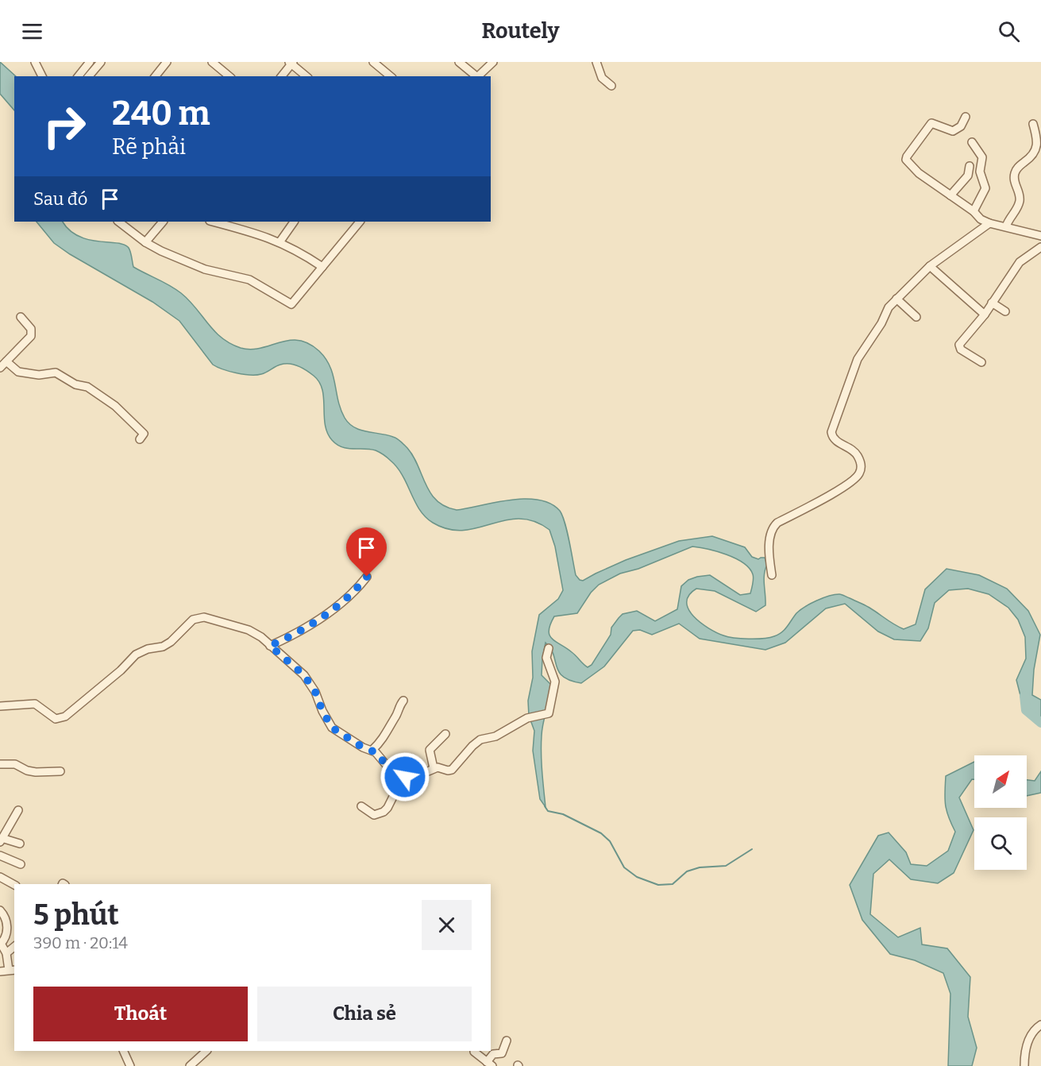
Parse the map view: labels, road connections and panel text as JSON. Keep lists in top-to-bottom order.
{
  "north": "top right",
  "page": {
    "header": "Routely",
    "turn": ["240 m", "Rẽ phải"],
    "then": "Sau đó",
    "heading": ["5 phút", "390 m · 20:14"],
    "buttons": ["Thoát", "Chia sẻ"]
  }
}
